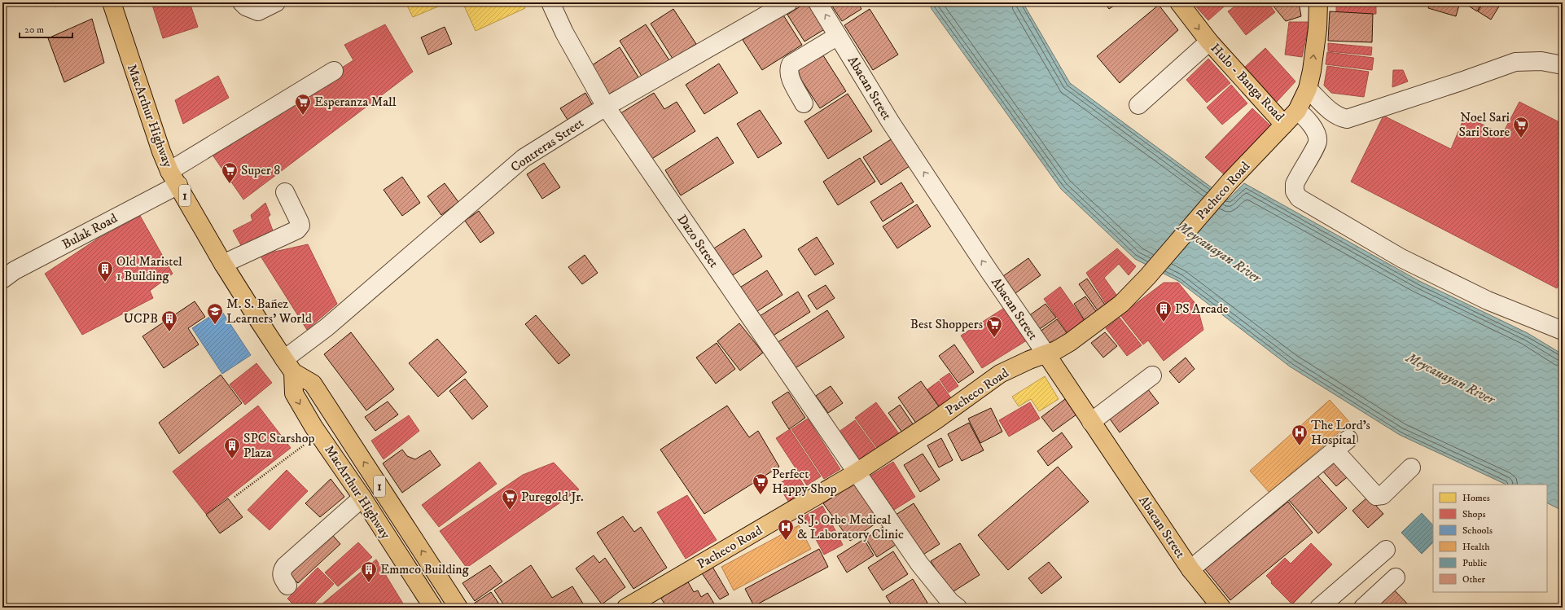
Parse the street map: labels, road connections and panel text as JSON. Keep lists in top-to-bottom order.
{
  "streets": {
    "main road": [
      "Hulo - Banga Road",
      "Abacan Street",
      "MacArthur Highway",
      "Pacheco Road",
      "1"
    ],
    "street": ["Contreras Street", "Bulak Road", "Dazo Street"]
  },
  "crossings": [
    ["Hulo - Banga Road", "Pacheco Road"],
    ["Abacan Street", "Pacheco Road"],
    ["MacArthur Highway", "Contreras Street"],
    ["MacArthur Highway", "Bulak Road"],
    ["Contreras Street", "Dazo Street"],
    ["Pacheco Road", "Dazo Street"]
  ],
  "one_way": ["Abacan Street"],
  "water": ["Meycauayan River"],
  "places": {
    "supermarket": [
      "Esperanza Mall",
      "Noel Sari Sari Store",
      "Super 8",
      "Best Shoppers",
      "Perfect Happy Shop",
      "Puregold Jr."
    ],
    "building": [
      "Old Maristel 1 Building",
      "PS Arcade",
      "UCPB",
      "SPC Starshop Plaza",
      "Emmco Building"
    ],
    "school or university": ["M. S. Bañez Learners' World"],
    "hospital": ["The Lord's Hospital", "S. J. Orbe Medical & Laboratory Clinic"]
  },
  "legend": [
    "Homes",
    "Shops",
    "Schools",
    "Health",
    "Public",
    "Other"
  ],
  "scale_bar": "20 m"
}
